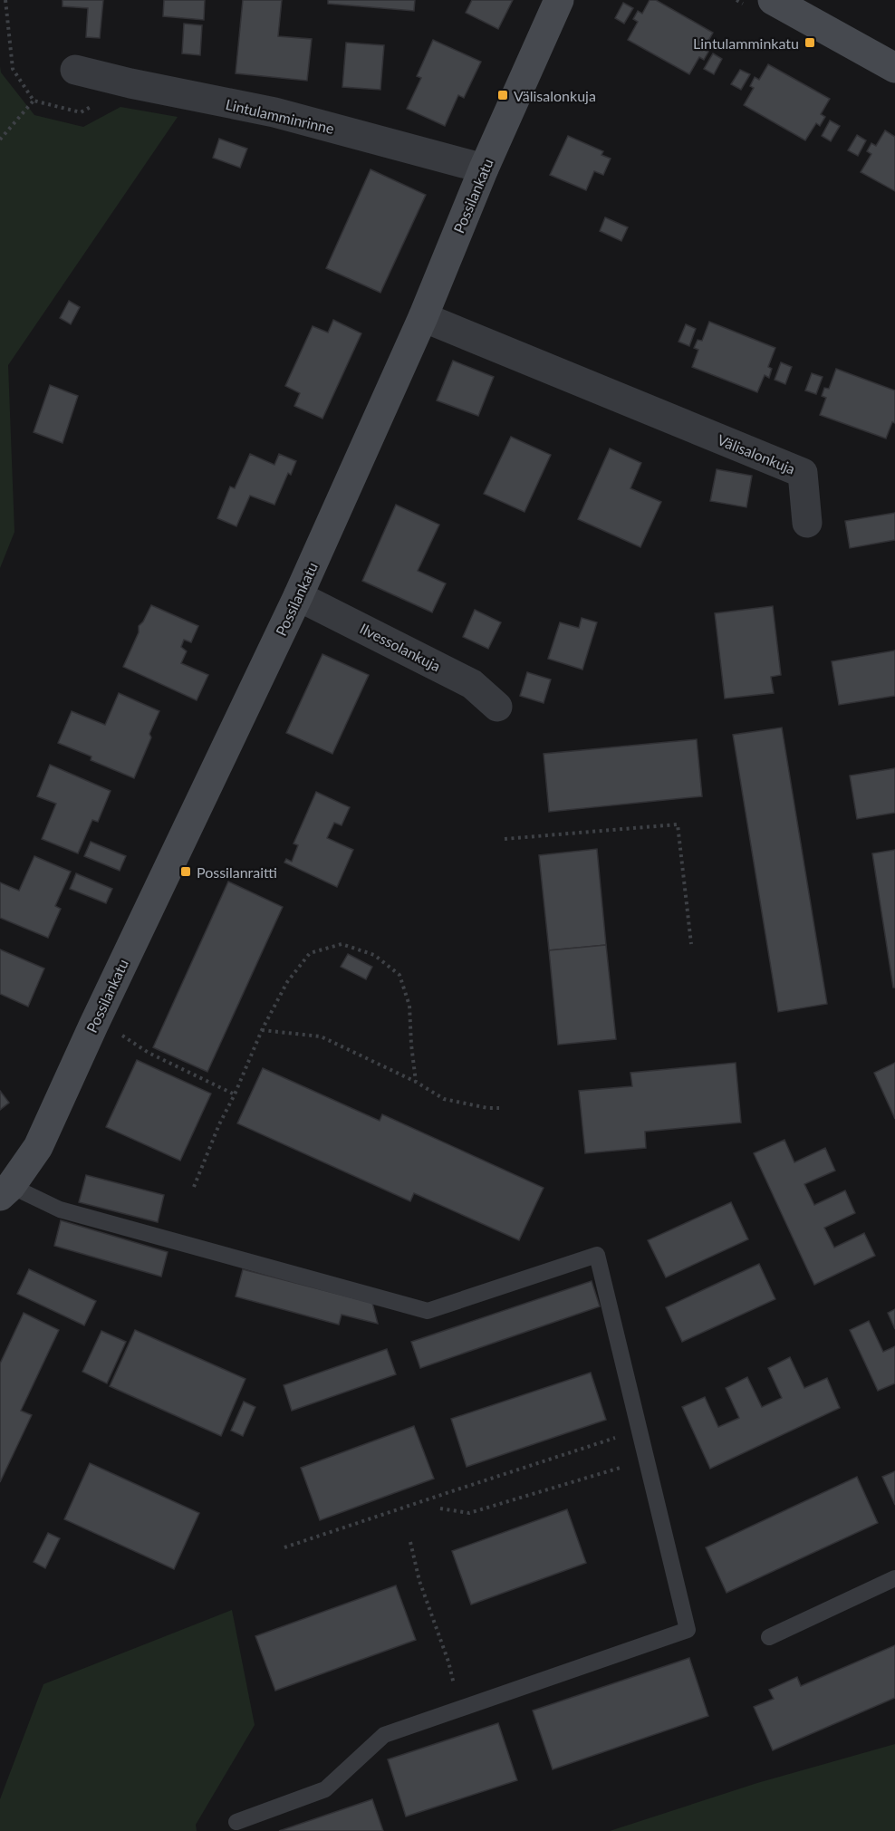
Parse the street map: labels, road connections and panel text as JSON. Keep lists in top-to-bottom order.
{
  "streets": {
    "street": [
      "Lintulamminrinne",
      "Possilankatu",
      "Välisalonkuja",
      "Ilvessolankuja"
    ]
  },
  "crossings": [
    ["Lintulamminrinne", "Possilankatu"],
    ["Possilankatu", "Välisalonkuja"],
    ["Possilankatu", "Ilvessolankuja"]
  ],
  "places": {
    "transit": ["Lintulamminkatu", "Välisalonkuja", "Possilanraitti"]
  }
}
